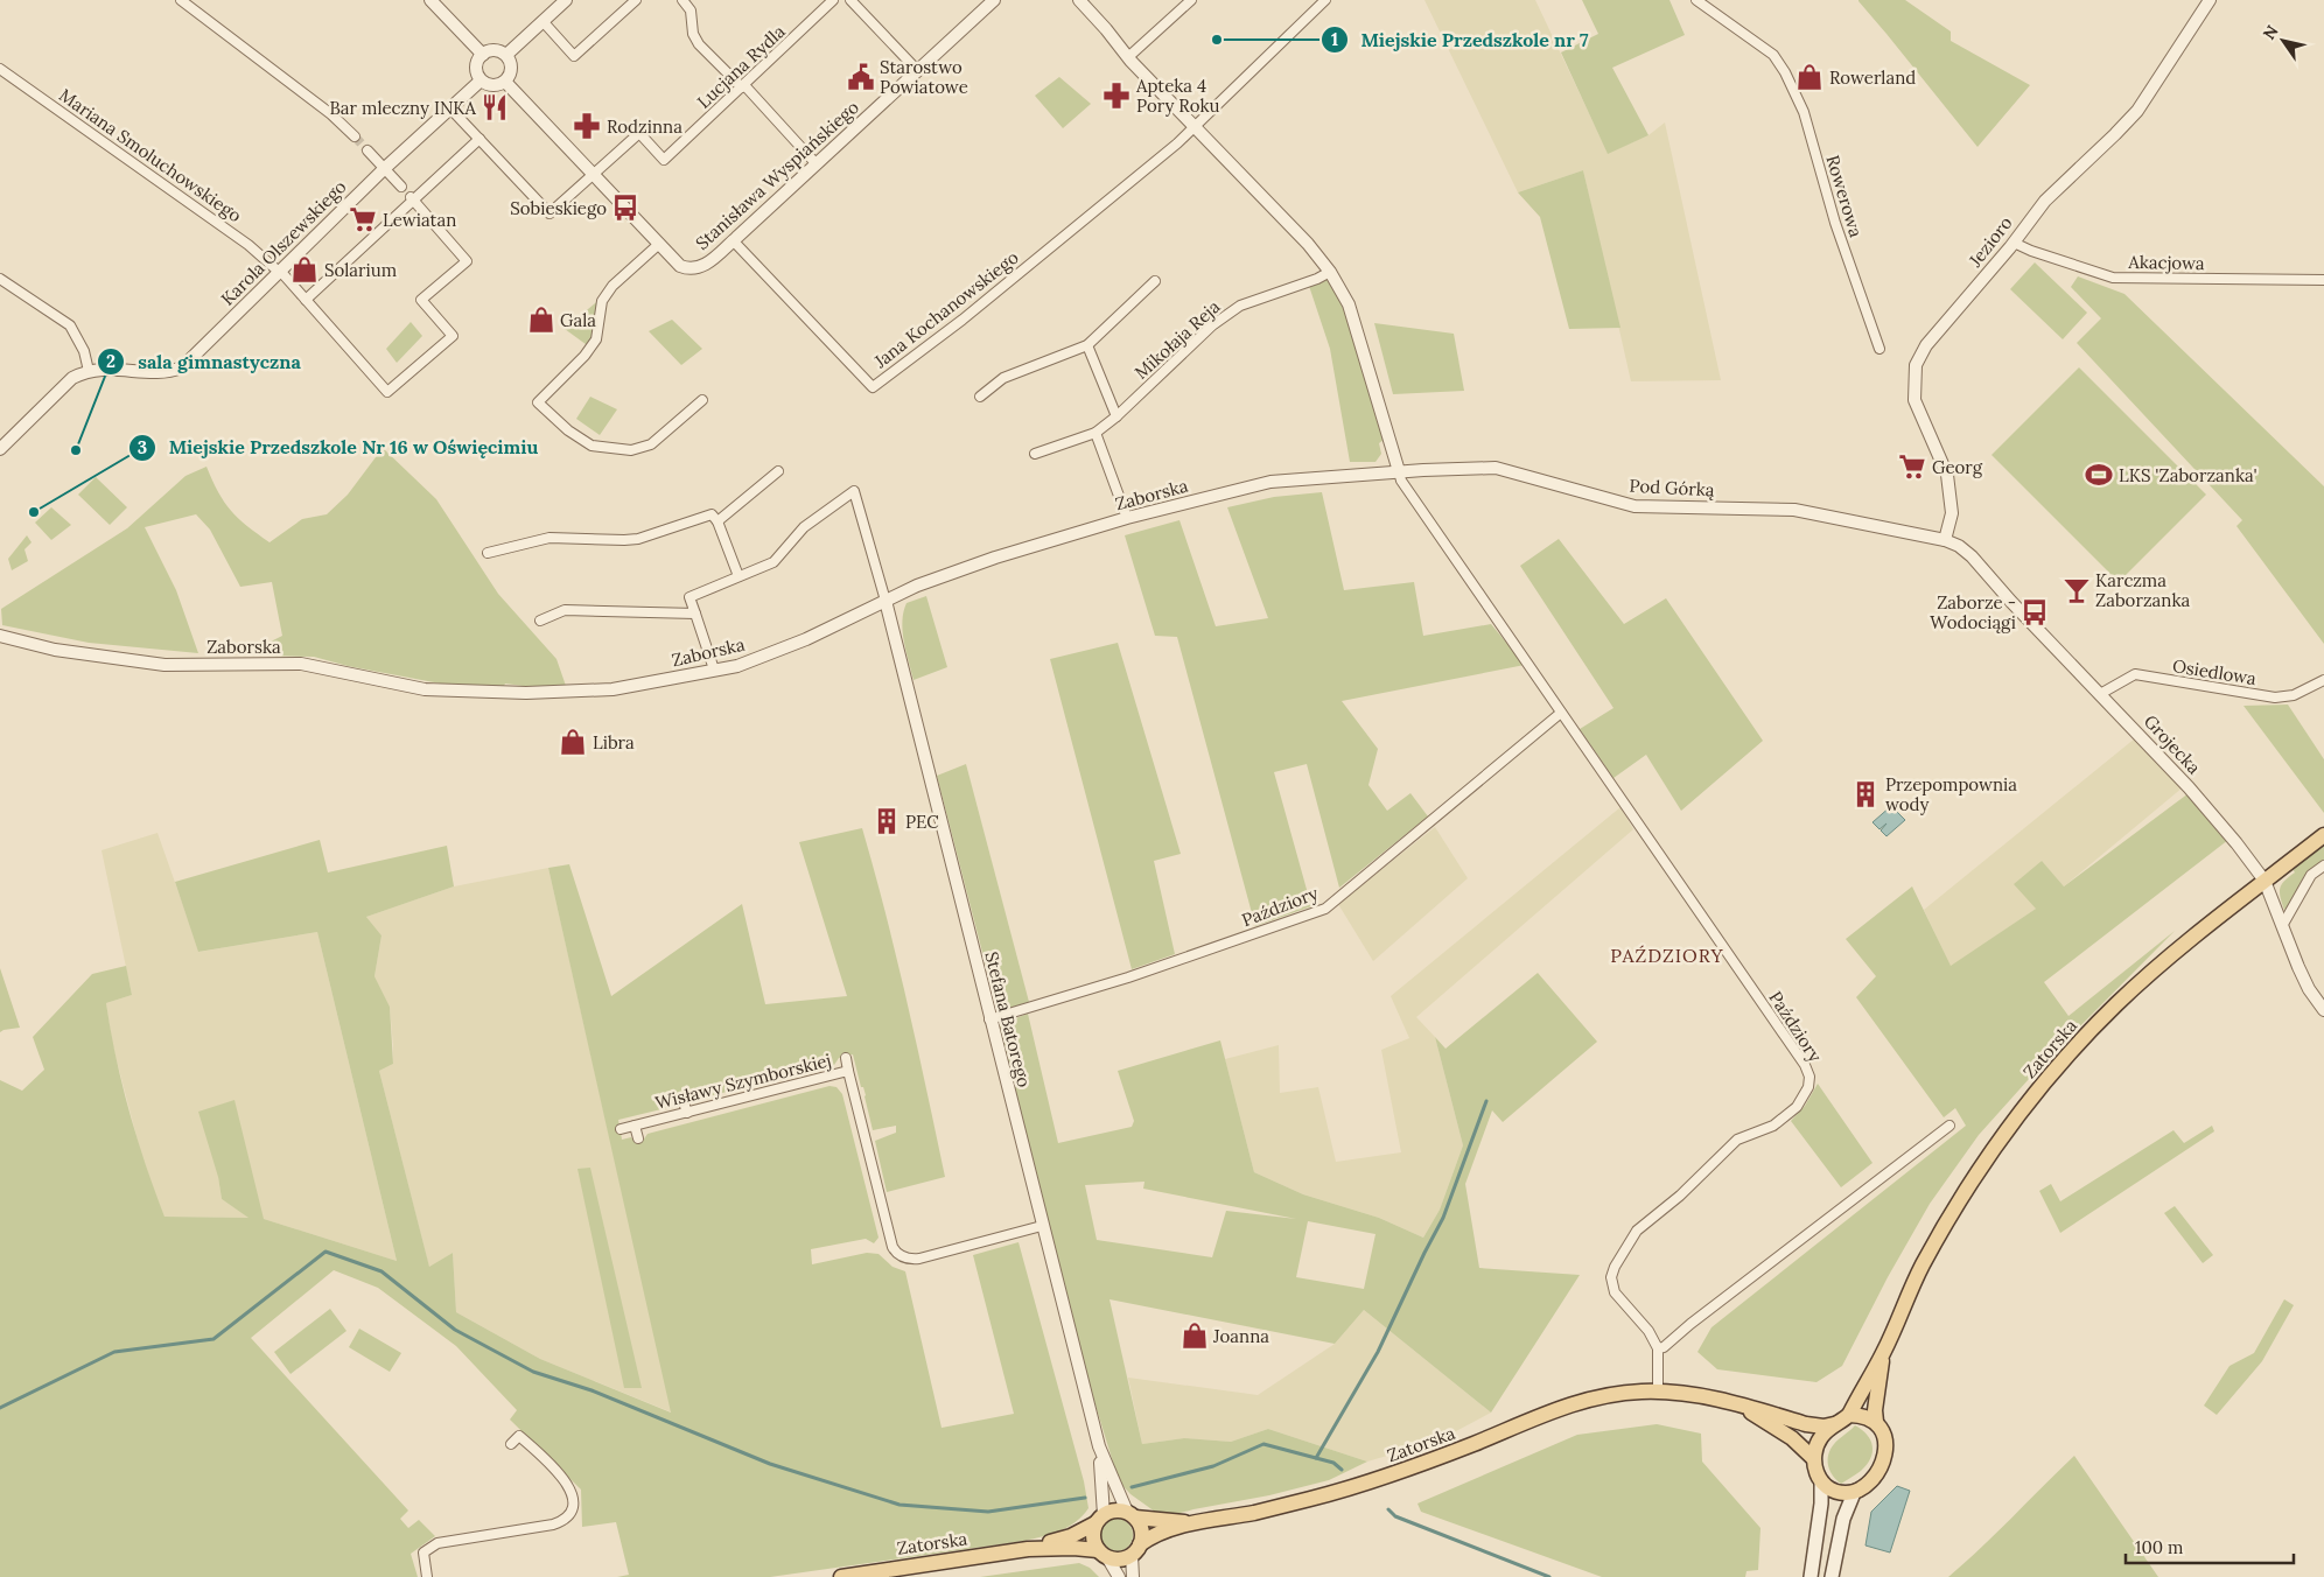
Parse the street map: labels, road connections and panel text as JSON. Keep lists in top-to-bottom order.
{
  "streets": {
    "main road": ["Zatorska"],
    "street": [
      "Lucjana Rydla",
      "Mariana Smoluchowskiego",
      "Stanisława Wyspiańskiego",
      "Rowerowa",
      "Jezioro",
      "Karola Olszewskiego",
      "Akacjowa",
      "Jana Kochanowskiego",
      "Mikołaja Reja",
      "Pod Górką",
      "Zaborska",
      "Osiedlowa",
      "Grojecka",
      "Paździory",
      "Stefana Batorego",
      "Wisławy Szymborskiej"
    ]
  },
  "crossings": [
    ["Mariana Smoluchowskiego", "Karola Olszewskiego"],
    ["Stanisława Wyspiańskiego", "Jana Kochanowskiego"],
    ["Jezioro", "Akacjowa"],
    ["Jezioro", "Pod Górką"],
    ["Jezioro", "Grojecka"],
    ["Pod Górką", "Zaborska"],
    ["Pod Górką", "Grojecka"],
    ["Pod Górką", "Paździory"],
    ["Zaborska", "Paździory"],
    ["Zaborska", "Stefana Batorego"],
    ["Osiedlowa", "Grojecka"],
    ["Grojecka", "Zatorska"],
    ["Paździory", "Stefana Batorego"],
    ["Stefana Batorego", "Zatorska"],
    ["Stefana Batorego", "Wisławy Szymborskiej"]
  ],
  "districts": ["PAŹDZIORY"],
  "places": {
    "other": ["Miejskie Przedszkole nr 7", "sala gimnastyczna", "Miejskie Przedszkole Nr 16 w Oświęcimiu"],
    "public building": ["Starostwo Powiatowe"],
    "shop": [
      "Rowerland",
      "Solarium",
      "Gala",
      "Libra",
      "Joanna"
    ],
    "pharmacy": ["Apteka 4 Pory Roku", "Rodzinna"],
    "restaurant": ["Bar mleczny INKA"],
    "bus stop": ["Sobieskiego", "Zaborze - Wodociągi"],
    "supermarket": ["Lewiatan", "Georg"],
    "sports": ["LKS 'Zaborzanka'"],
    "bar": ["Karczma Zaborzanka"],
    "building": ["Przepompownia wody", "PEC"]
  },
  "scale_bar": "100 m",
  "north": "top left"
}
